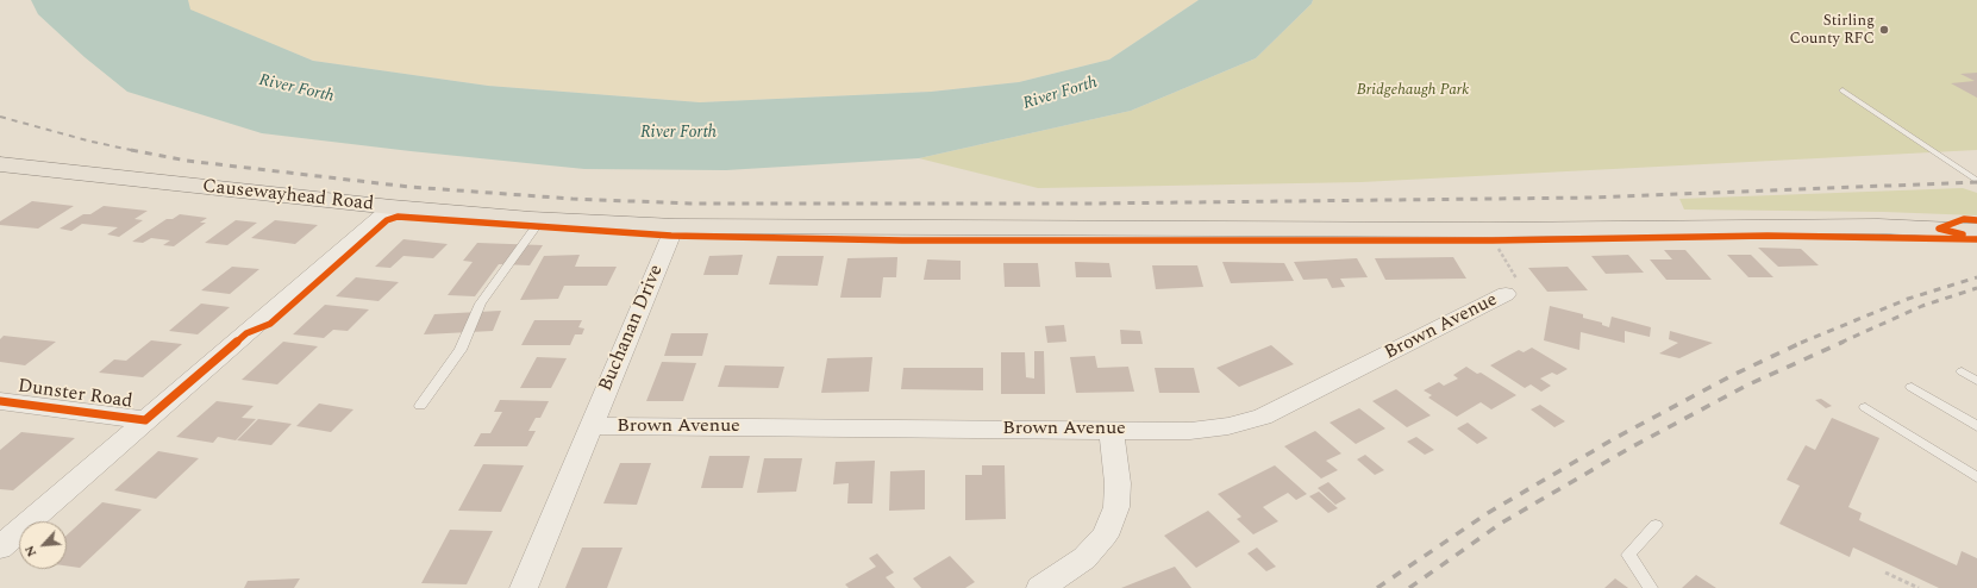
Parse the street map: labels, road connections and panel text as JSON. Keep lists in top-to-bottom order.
{
  "streets": {
    "main road": ["Causewayhead Road"],
    "street": ["Brown Avenue", "Buchanan Drive", "Dunster Road"]
  },
  "crossings": [
    ["Causewayhead Road", "Buchanan Drive"],
    ["Brown Avenue", "Buchanan Drive"]
  ],
  "water": ["River Forth"],
  "parks": ["Bridgehaugh Park"],
  "places": ["Stirling County RFC"],
  "north": "bottom left"
}
